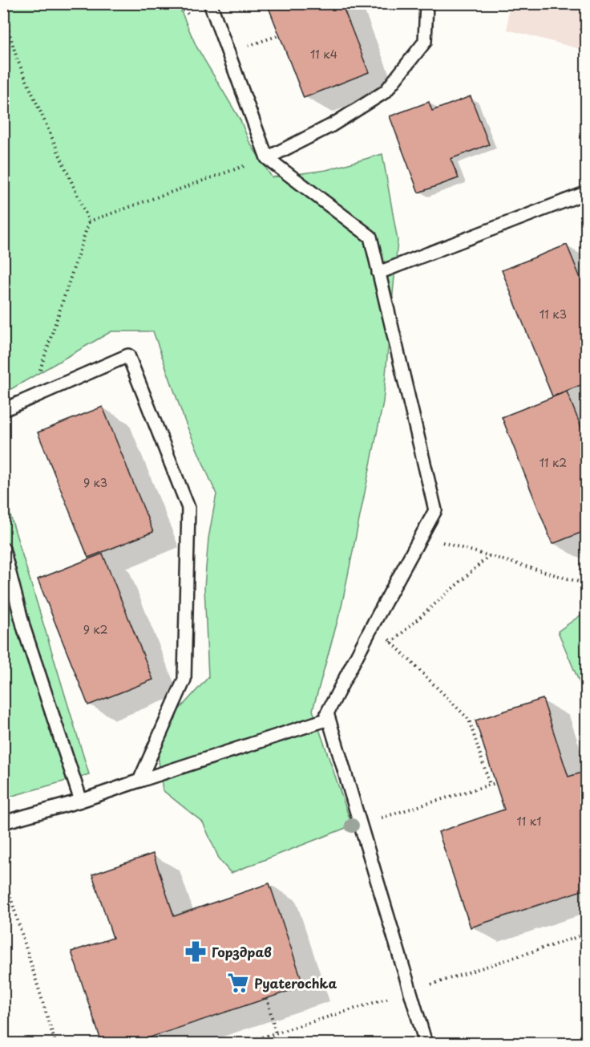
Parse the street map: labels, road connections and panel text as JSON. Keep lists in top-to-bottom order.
{
  "places": {
    "pharmacy": ["Горздрав"],
    "supermarket": ["Pyaterochka"]
  },
  "house_numbers": [
    "11 к4",
    "11 к3",
    "11 к2",
    "9 к3",
    "9 к2",
    "11 к1"
  ]
}
